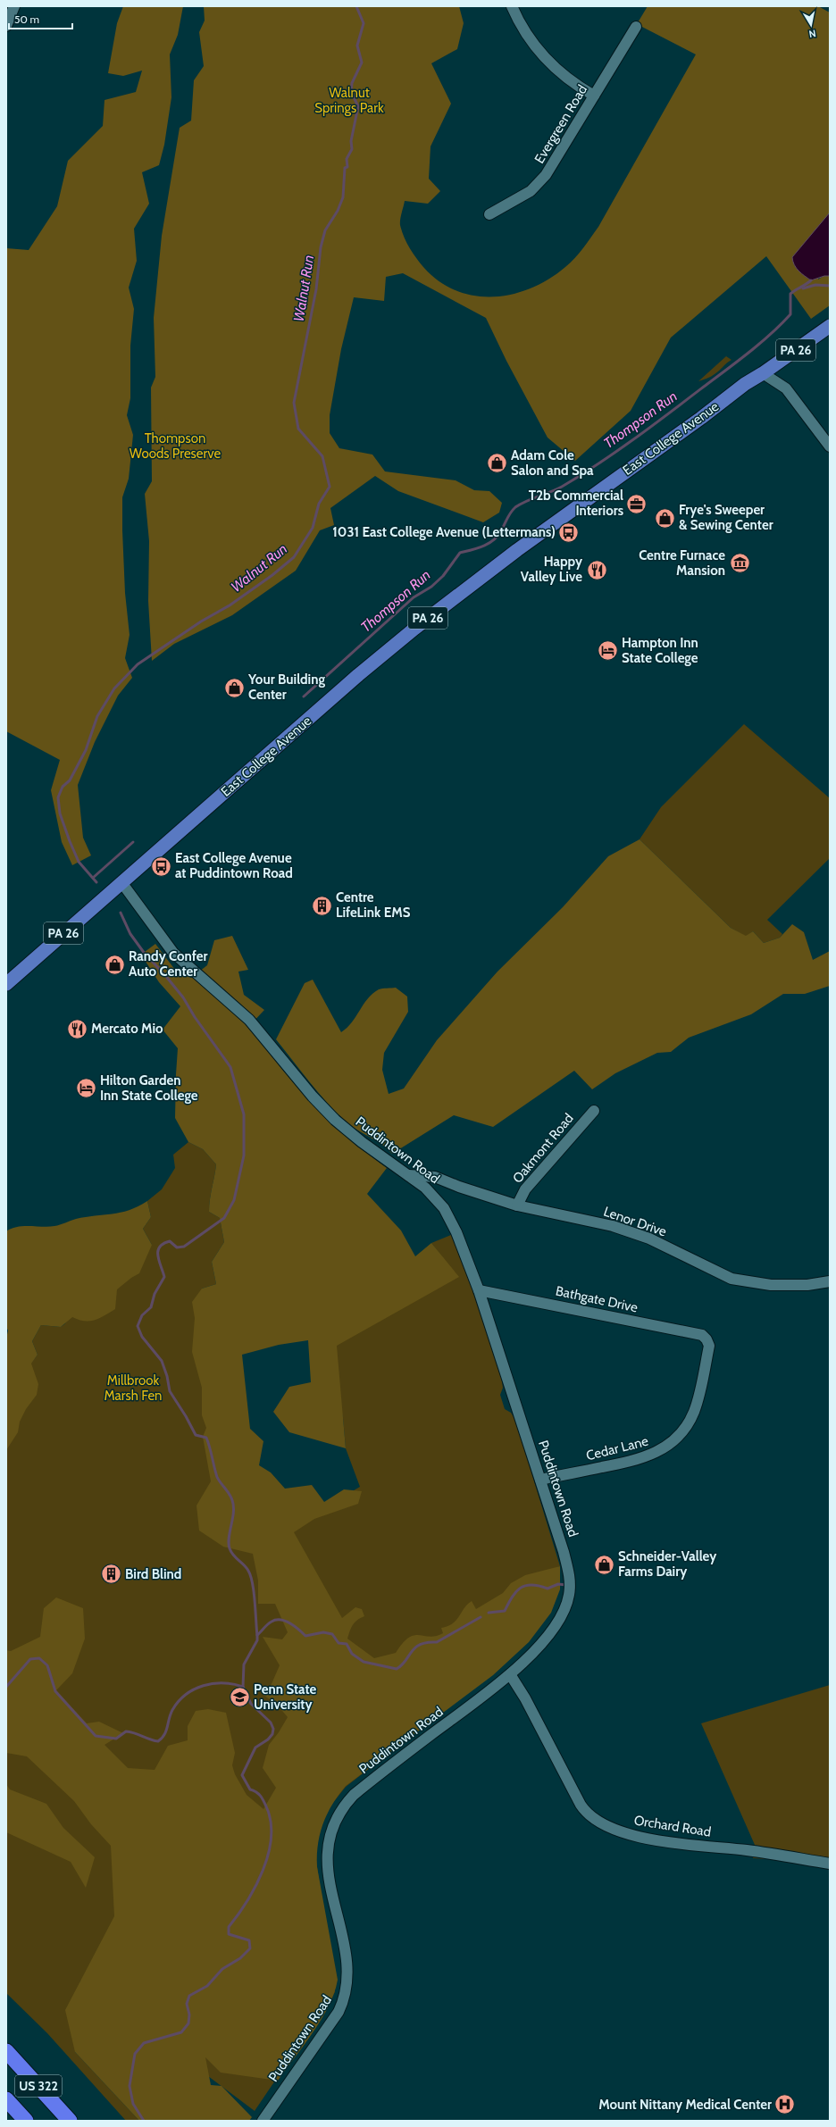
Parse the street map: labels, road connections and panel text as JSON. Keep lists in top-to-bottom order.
{
  "streets": {
    "highway": ["US 322"],
    "main road": ["PA 26", "East College Avenue"],
    "street": [
      "Evergreen Road",
      "Oakmont Road",
      "Puddintown Road",
      "Lenor Drive",
      "Bathgate Drive",
      "Cedar Lane",
      "Orchard Road"
    ]
  },
  "crossings": [
    ["East College Avenue", "Puddintown Road"],
    ["Oakmont Road", "Lenor Drive"],
    ["Puddintown Road", "Lenor Drive"],
    ["Puddintown Road", "Bathgate Drive"],
    ["Puddintown Road", "Cedar Lane"],
    ["Puddintown Road", "Orchard Road"],
    ["Bathgate Drive", "Cedar Lane"]
  ],
  "water": ["Walnut Run", "Thompson Run"],
  "parks": ["Walnut Springs Park", "Thompson Woods Preserve", "Millbrook Marsh Fen"],
  "places": {
    "shop": [
      "Adam Cole Salon and Spa",
      "Frye's Sweeper & Sewing Center",
      "Your Building Center",
      "Randy Confer Auto Center",
      "Schneider-Valley Farms Dairy"
    ],
    "office": ["T2b Commercial Interiors"],
    "bus stop": ["1031 East College Avenue (Lettermans)", "East College Avenue at Puddintown Road"],
    "museum": ["Centre Furnace Mansion"],
    "restaurant": ["Happy Valley Live", "Mercato Mio"],
    "hotel": ["Hampton Inn State College", "Hilton Garden Inn State College"],
    "building": ["Centre LifeLink EMS", "Bird Blind"],
    "school or university": ["Penn State University"],
    "hospital": ["Mount Nittany Medical Center"]
  },
  "scale_bar": "50 m",
  "north": "bottom"
}
